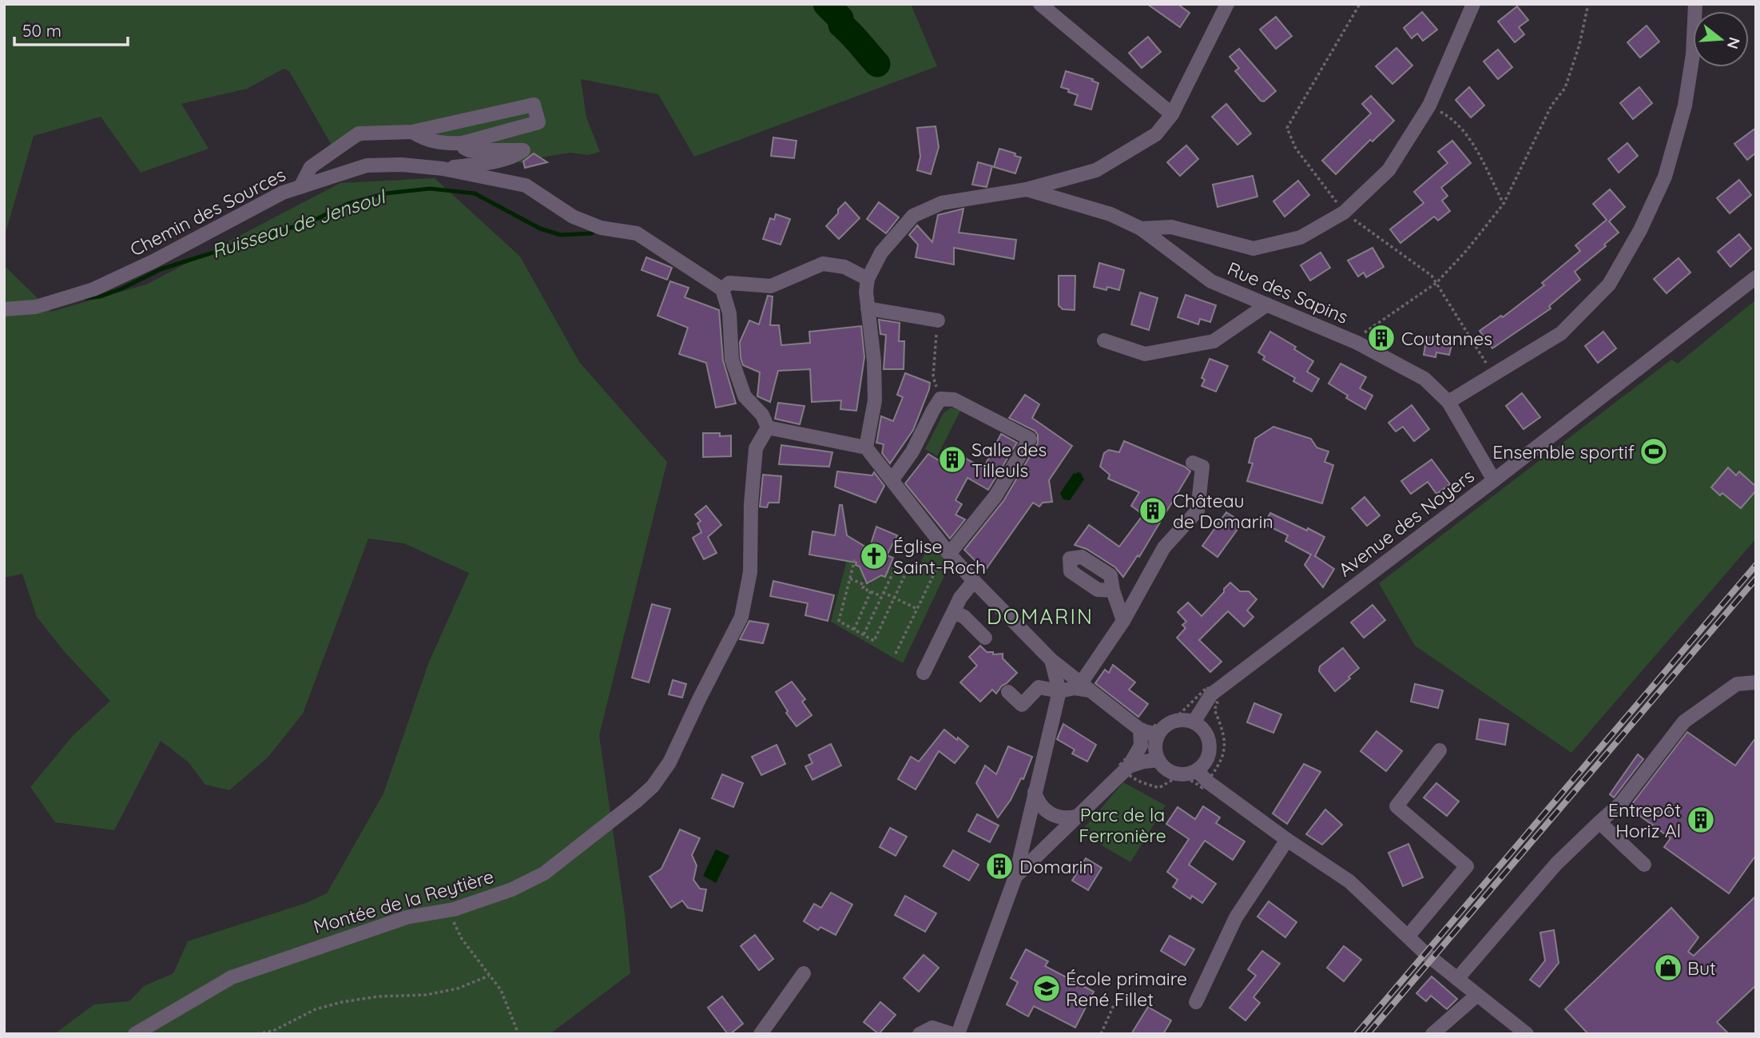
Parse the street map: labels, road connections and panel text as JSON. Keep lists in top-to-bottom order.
{
  "streets": {
    "street": [
      "Chemin des Sources",
      "Rue des Sapins",
      "Avenue des Noyers",
      "Montée de la Reytière"
    ]
  },
  "crossings": [
    ["Rue des Sapins", "Avenue des Noyers"]
  ],
  "districts": ["DOMARIN"],
  "water": ["Ruisseau de Jensoul"],
  "parks": ["Parc de la Ferronière"],
  "places": {
    "building": [
      "Coutannes",
      "Salle des Tilleuls",
      "Château de Domarin",
      "Entrepôt Horiz Al",
      "Domarin"
    ],
    "sports": ["Ensemble sportif"],
    "church": ["Église Saint-Roch"],
    "shop": ["But"],
    "school or university": ["École primaire René Fillet"]
  },
  "scale_bar": "50 m",
  "north": "right"
}
